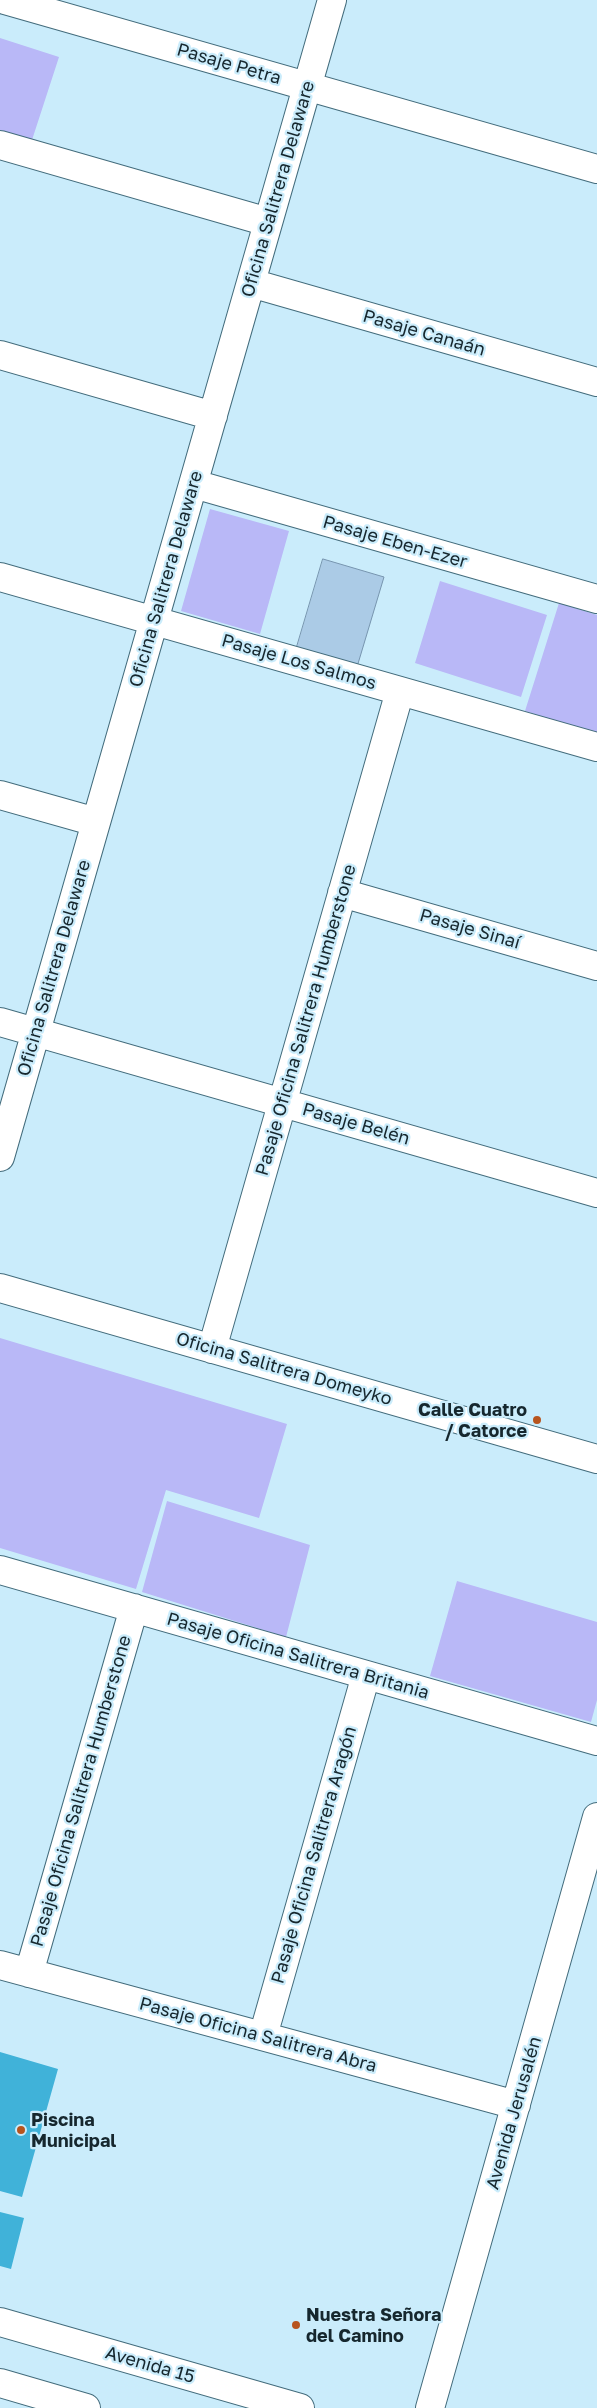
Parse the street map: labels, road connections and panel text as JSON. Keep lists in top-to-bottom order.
{
  "streets": {
    "street": [
      "Pasaje Petra",
      "Oficina Salitrera Delaware",
      "Pasaje Canaán",
      "Pasaje Eben-Ezer",
      "Pasaje Los Salmos",
      "Pasaje Sinaí",
      "Pasaje Oficina Salitrera Humberstone",
      "Pasaje Belén",
      "Oficina Salitrera Domeyko",
      "Pasaje Oficina Salitrera Britania",
      "Pasaje Oficina Salitrera Aragón",
      "Pasaje Oficina Salitrera Abra",
      "Avenida Jerusalén",
      "Avenida 15"
    ]
  },
  "crossings": [
    ["Pasaje Petra", "Oficina Salitrera Delaware"],
    ["Oficina Salitrera Delaware", "Pasaje Canaán"],
    ["Oficina Salitrera Delaware", "Pasaje Eben-Ezer"],
    ["Oficina Salitrera Delaware", "Pasaje Los Salmos"],
    ["Oficina Salitrera Delaware", "Pasaje Belén"],
    ["Pasaje Los Salmos", "Pasaje Oficina Salitrera Humberstone"],
    ["Pasaje Sinaí", "Pasaje Oficina Salitrera Humberstone"],
    ["Pasaje Oficina Salitrera Humberstone", "Pasaje Belén"],
    ["Pasaje Oficina Salitrera Humberstone", "Oficina Salitrera Domeyko"],
    ["Pasaje Oficina Salitrera Humberstone", "Pasaje Oficina Salitrera Britania"],
    ["Pasaje Oficina Salitrera Humberstone", "Pasaje Oficina Salitrera Abra"],
    ["Pasaje Oficina Salitrera Britania", "Pasaje Oficina Salitrera Aragón"],
    ["Pasaje Oficina Salitrera Aragón", "Pasaje Oficina Salitrera Abra"],
    ["Pasaje Oficina Salitrera Abra", "Avenida Jerusalén"]
  ],
  "places": ["Calle Cuatro / Catorce", "Piscina Municipal", "Nuestra Señora del Camino"]
}
